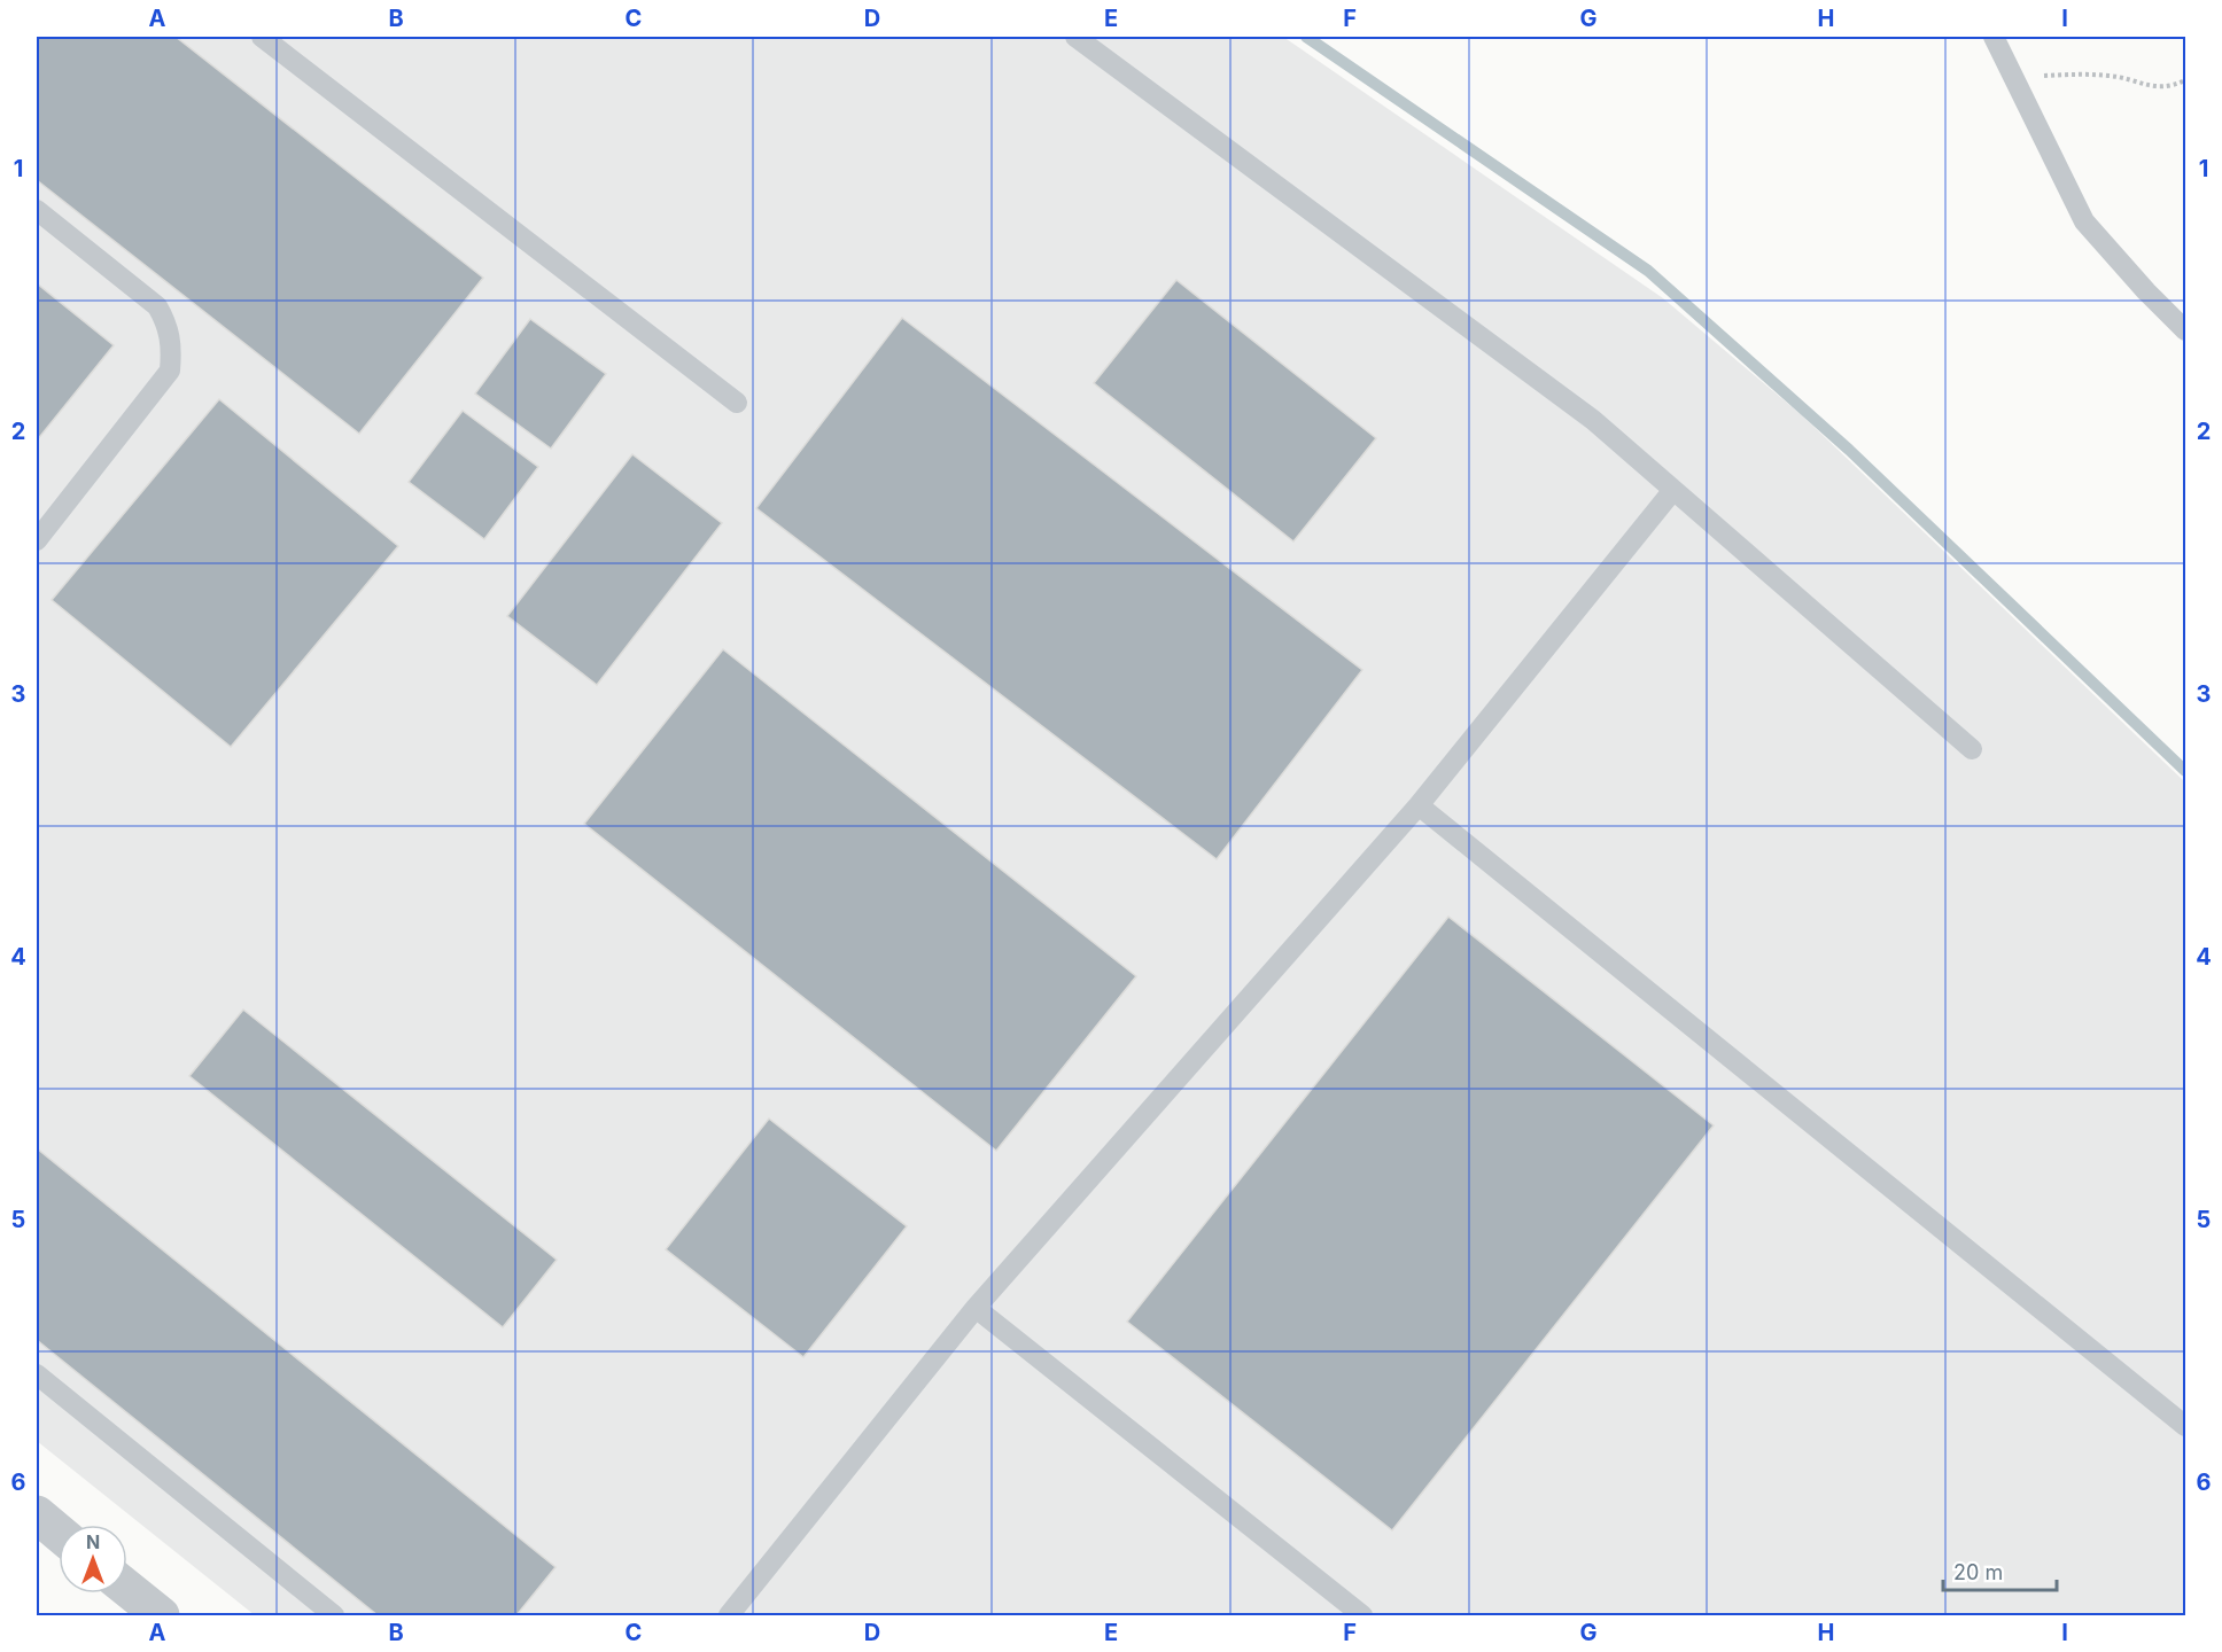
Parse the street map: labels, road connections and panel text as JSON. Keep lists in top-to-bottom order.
{
  "scale_bar": "20 m",
  "north": "top",
  "grid": {
    "columns": [
      "A",
      "B",
      "C",
      "D",
      "E",
      "F",
      "G",
      "H",
      "I"
    ],
    "rows": [
      "1",
      "2",
      "3",
      "4",
      "5",
      "6"
    ]
  }
}
